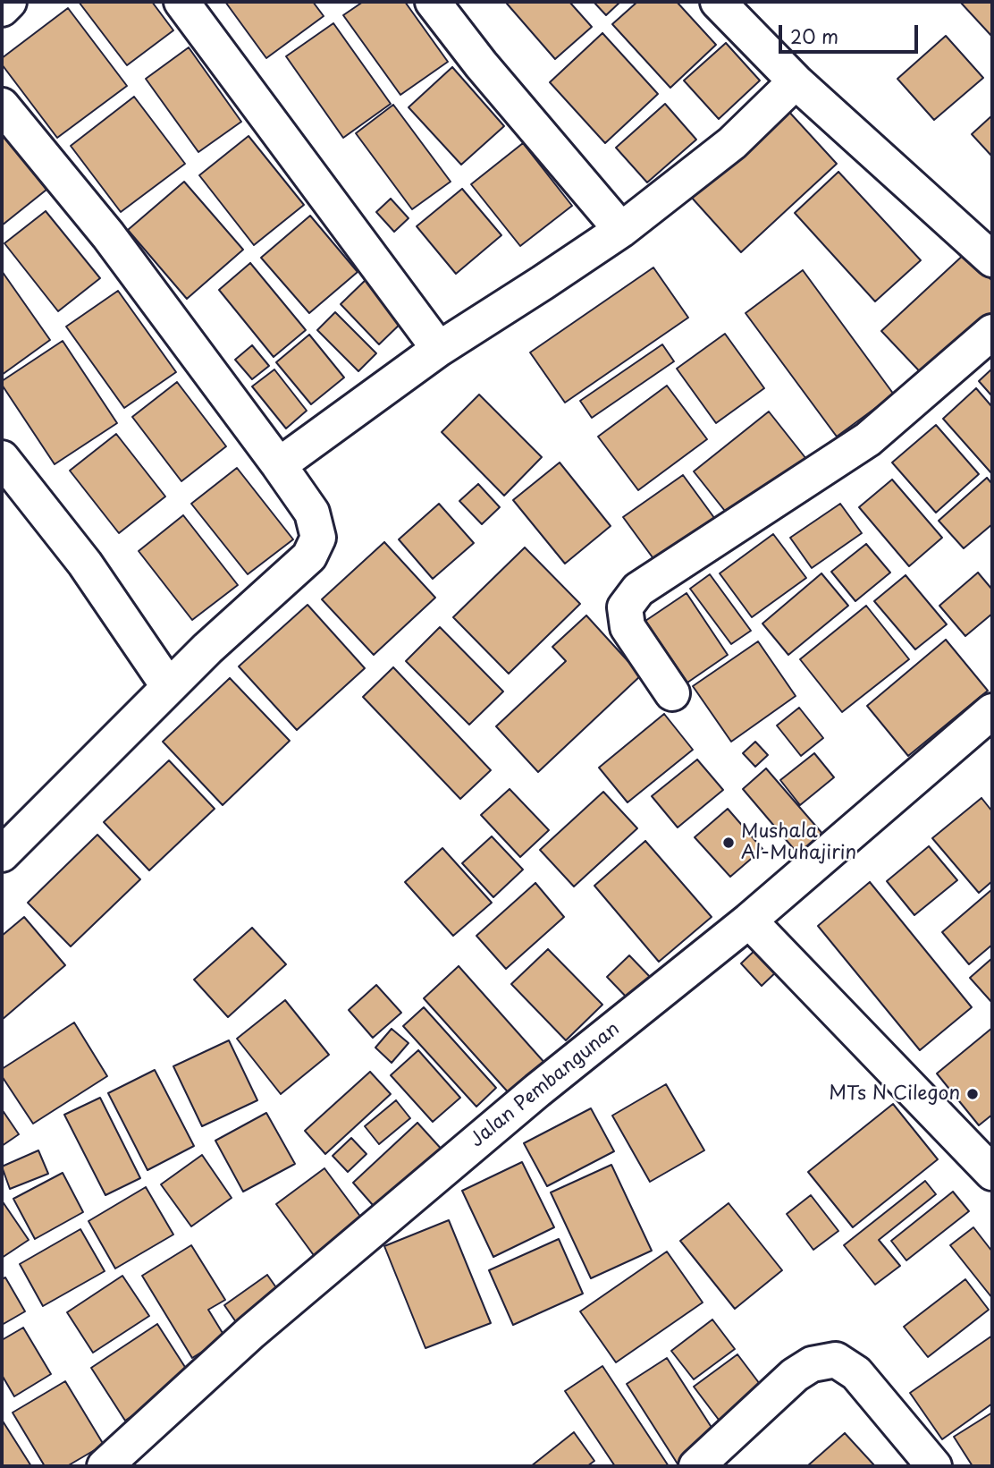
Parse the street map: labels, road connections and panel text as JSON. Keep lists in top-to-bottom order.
{
  "streets": {
    "street": ["Jalan Pembangunan"]
  },
  "places": ["Mushala Al-Muhajirin", "MTs N Cilegon"],
  "scale_bar": "20 m"
}
